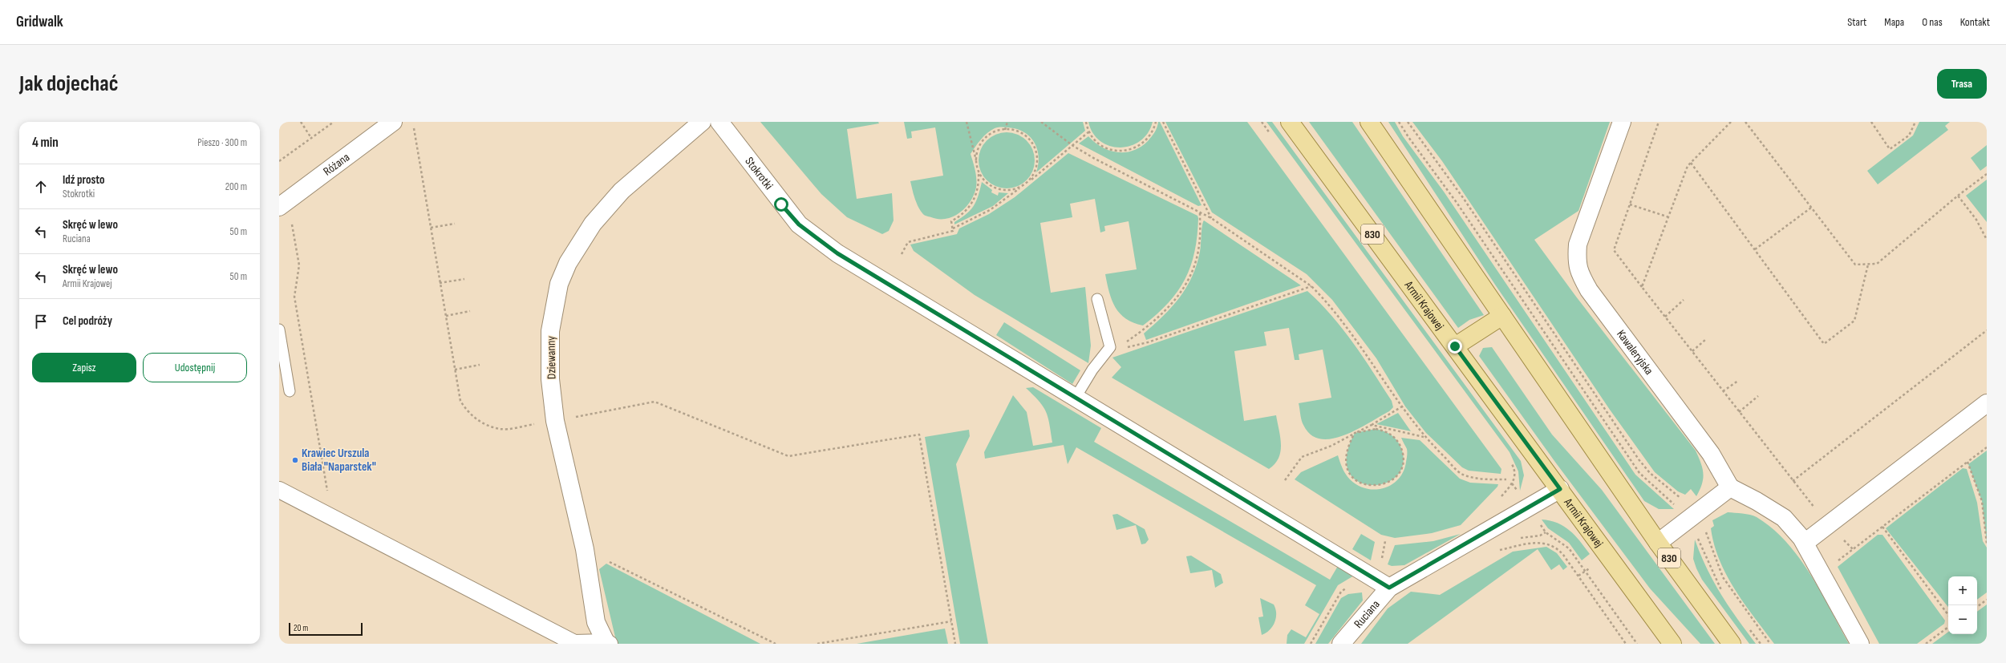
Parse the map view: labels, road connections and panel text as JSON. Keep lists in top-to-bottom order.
{
  "streets": {
    "main road": ["830", "Armii Krajowej"],
    "street": [
      "Różana",
      "Stokrotki",
      "Kawaleryjska",
      "Dziewanny",
      "Ruciana"
    ]
  },
  "crossings": [
    ["Stokrotki", "Ruciana"],
    ["Armii Krajowej", "Ruciana"]
  ],
  "places": ["Krawiec Urszula Biała \"Naparstek\""],
  "scale_bar": "20 m",
  "page": {
    "header": "Gridwalk",
    "nav": [
      "Start",
      "Mapa",
      "O nas",
      "Kontakt"
    ],
    "buttons": [
      "Trasa",
      ["Zapisz", "Udostępnij"]
    ],
    "title": "Jak dojechać",
    "heading": ["4 min", "Pieszo · 300 m"],
    "list": [
      ["Idź prosto", "Stokrotki", "200 m"],
      ["Skręć w lewo", "Ruciana", "50 m"],
      ["Skręć w lewo", "Armii Krajowej", "50 m"],
      "Cel podróży"
    ],
    "map_buttons": ["+", "−"],
    "scale": "20 m"
  }
}
